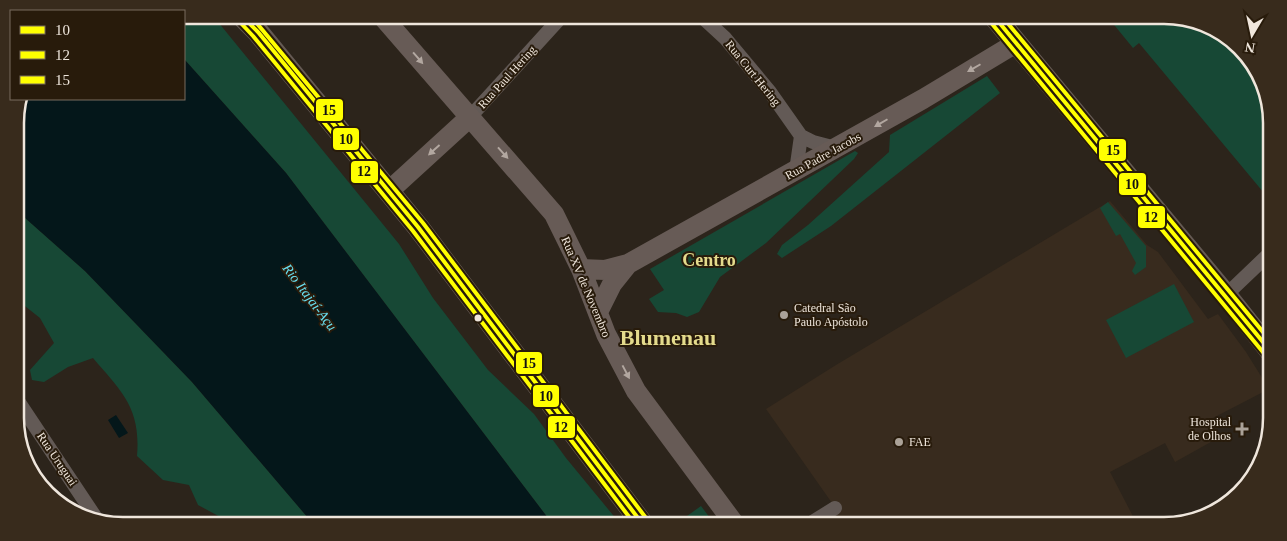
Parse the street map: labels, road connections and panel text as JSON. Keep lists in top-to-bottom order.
{
  "streets": {
    "street": [
      "Rua Curt Hering",
      "Rua Paul Hering",
      "Rua Padre Jacobs",
      "Rua XV de Novembro",
      "Rua Uruguai"
    ]
  },
  "crossings": [
    ["Rua Paul Hering", "Rua XV de Novembro"],
    ["Rua Padre Jacobs", "Rua XV de Novembro"]
  ],
  "one_way": ["Rua Padre Jacobs", "Rua XV de Novembro"],
  "districts": ["Centro", "Blumenau"],
  "water": ["Rio Itajaí-Açu"],
  "places": {
    "other": ["Catedral São Paulo Apóstolo", "FAE"],
    "health": ["Hospital de Olhos"]
  },
  "lines": ["transit line 10", "transit line 12", "transit line 15"],
  "legend": ["10", "12", "15"],
  "north": "bottom"
}
